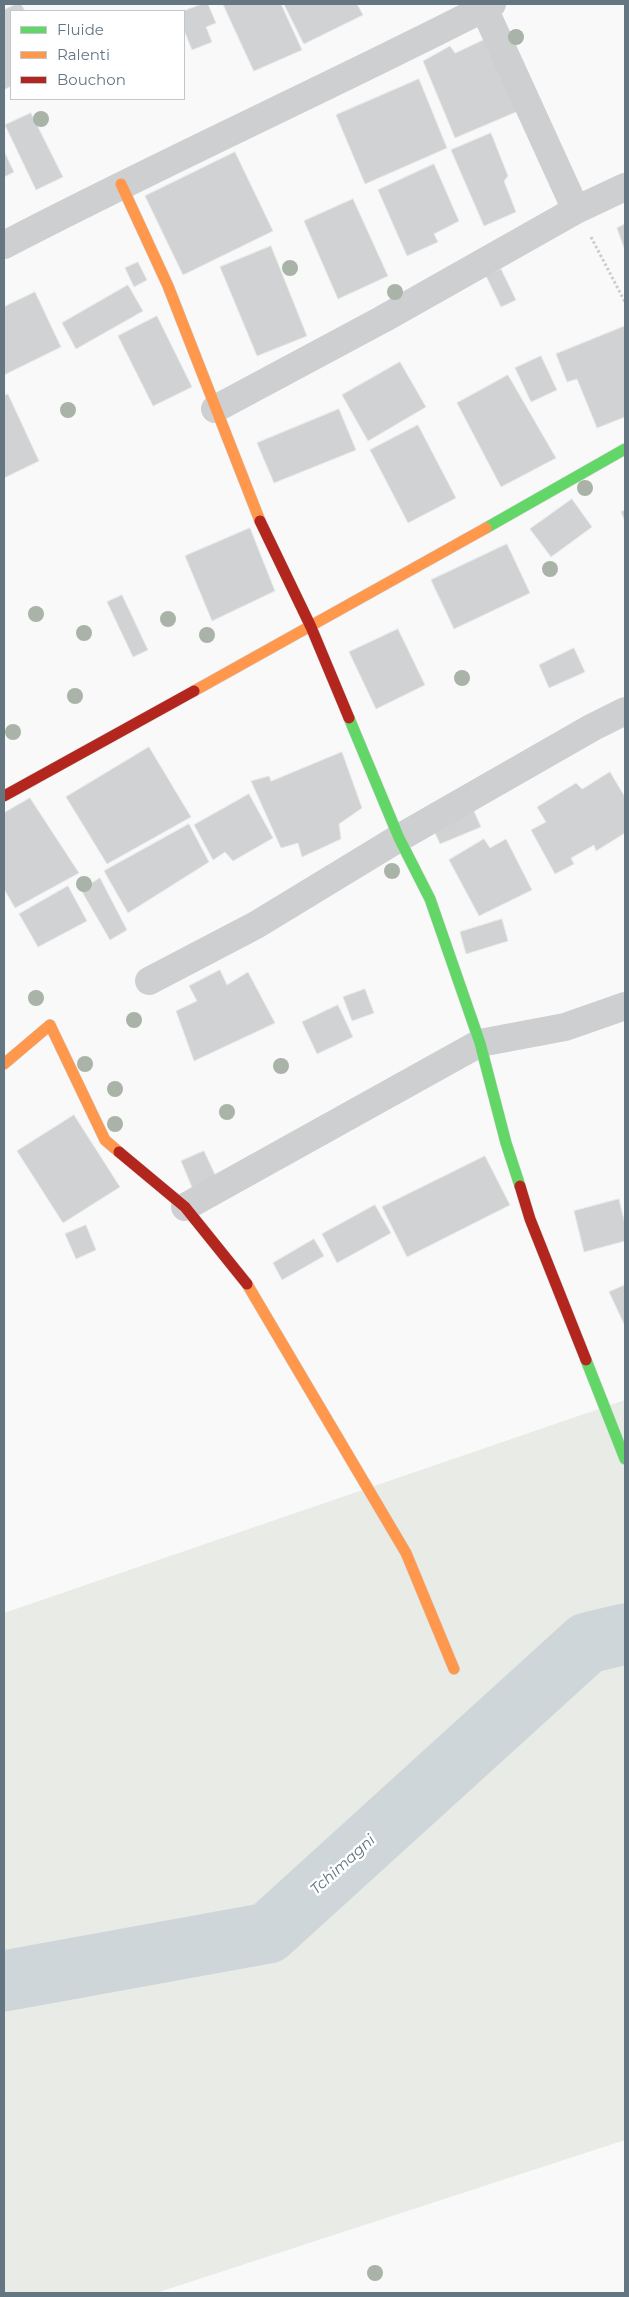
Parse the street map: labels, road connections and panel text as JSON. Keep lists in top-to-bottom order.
{
  "water": ["Tchimagni"],
  "legend": ["Fluide", "Ralenti", "Bouchon"]
}
